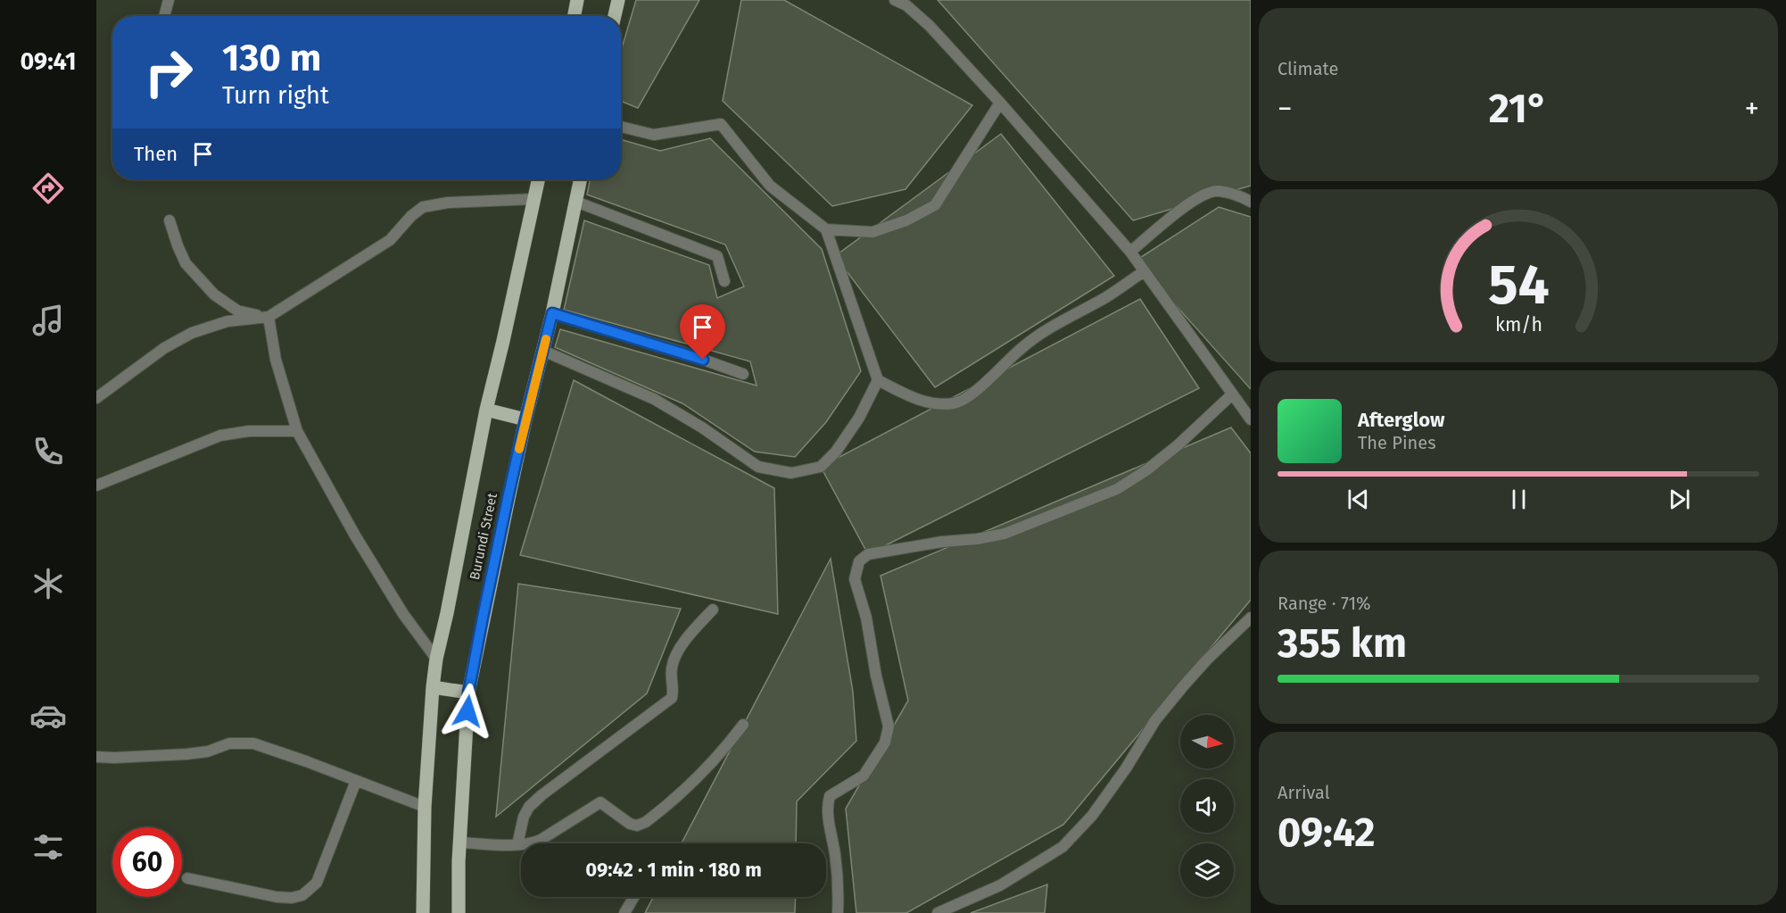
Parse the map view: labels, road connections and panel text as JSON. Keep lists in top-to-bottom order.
{
  "streets": {
    "main road": ["Burundi Street"]
  },
  "north": "right",
  "page": {
    "tabs": "09:41",
    "tile": [
      "Climate",
      ["Range · 71%", "355 km"],
      ["Arrival", "09:42"]
    ],
    "turn": ["130 m", "Turn right"],
    "heat": ["−", "21°", "+"],
    "then": "Then",
    "song": ["Afterglow", "The Pines"],
    "limit": "60",
    "trip": "09:42 · 1 min · 180 m",
    "gauge": ["54", "km/h"]
  }
}
